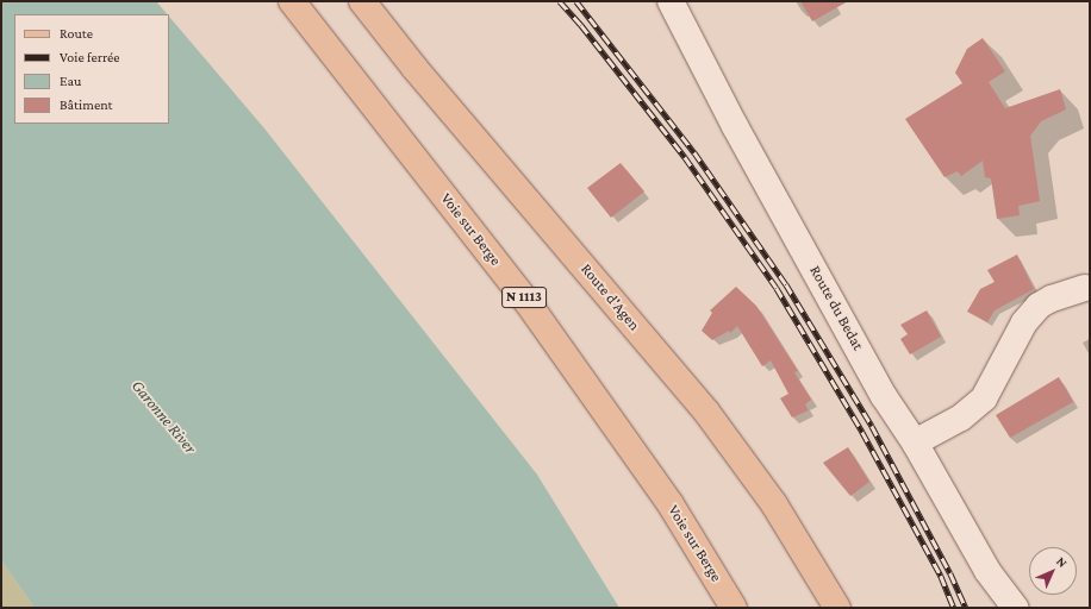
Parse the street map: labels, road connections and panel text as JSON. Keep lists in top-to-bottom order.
{
  "streets": {
    "main road": ["Voie sur Berge", "N 1113", "Route d'Agen"],
    "street": ["Route du Bedat"]
  },
  "water": ["Garonne River"],
  "legend": [
    "Route",
    "Voie ferrée",
    "Eau",
    "Bâtiment"
  ],
  "north": "top right"
}
